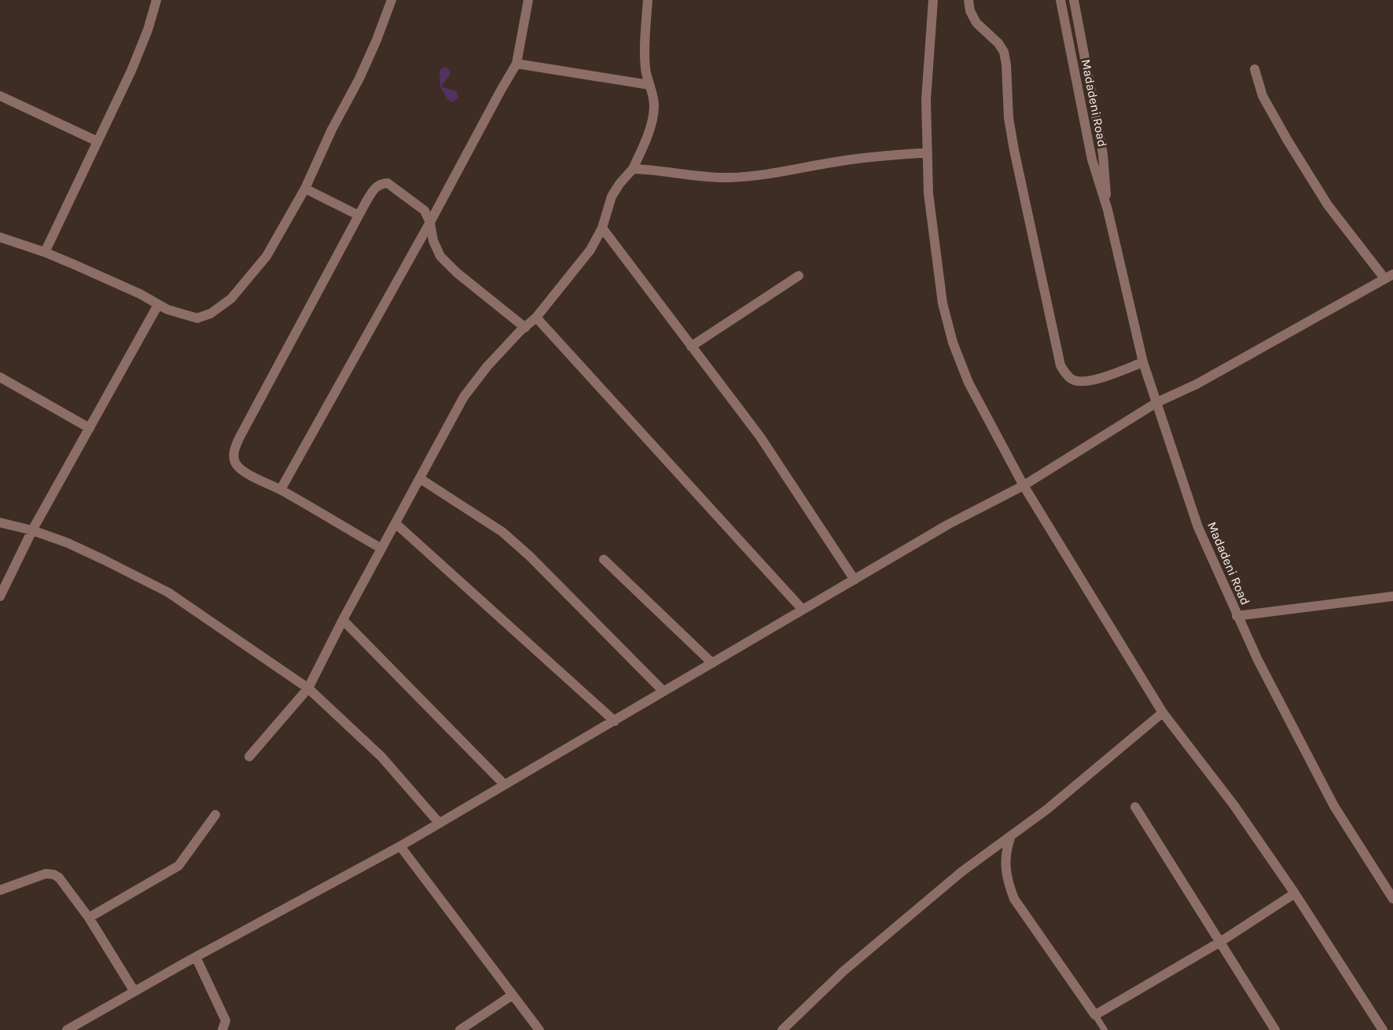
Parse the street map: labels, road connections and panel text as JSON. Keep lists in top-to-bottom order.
{
  "streets": {
    "street": ["Madadeni Road"]
  }
}
